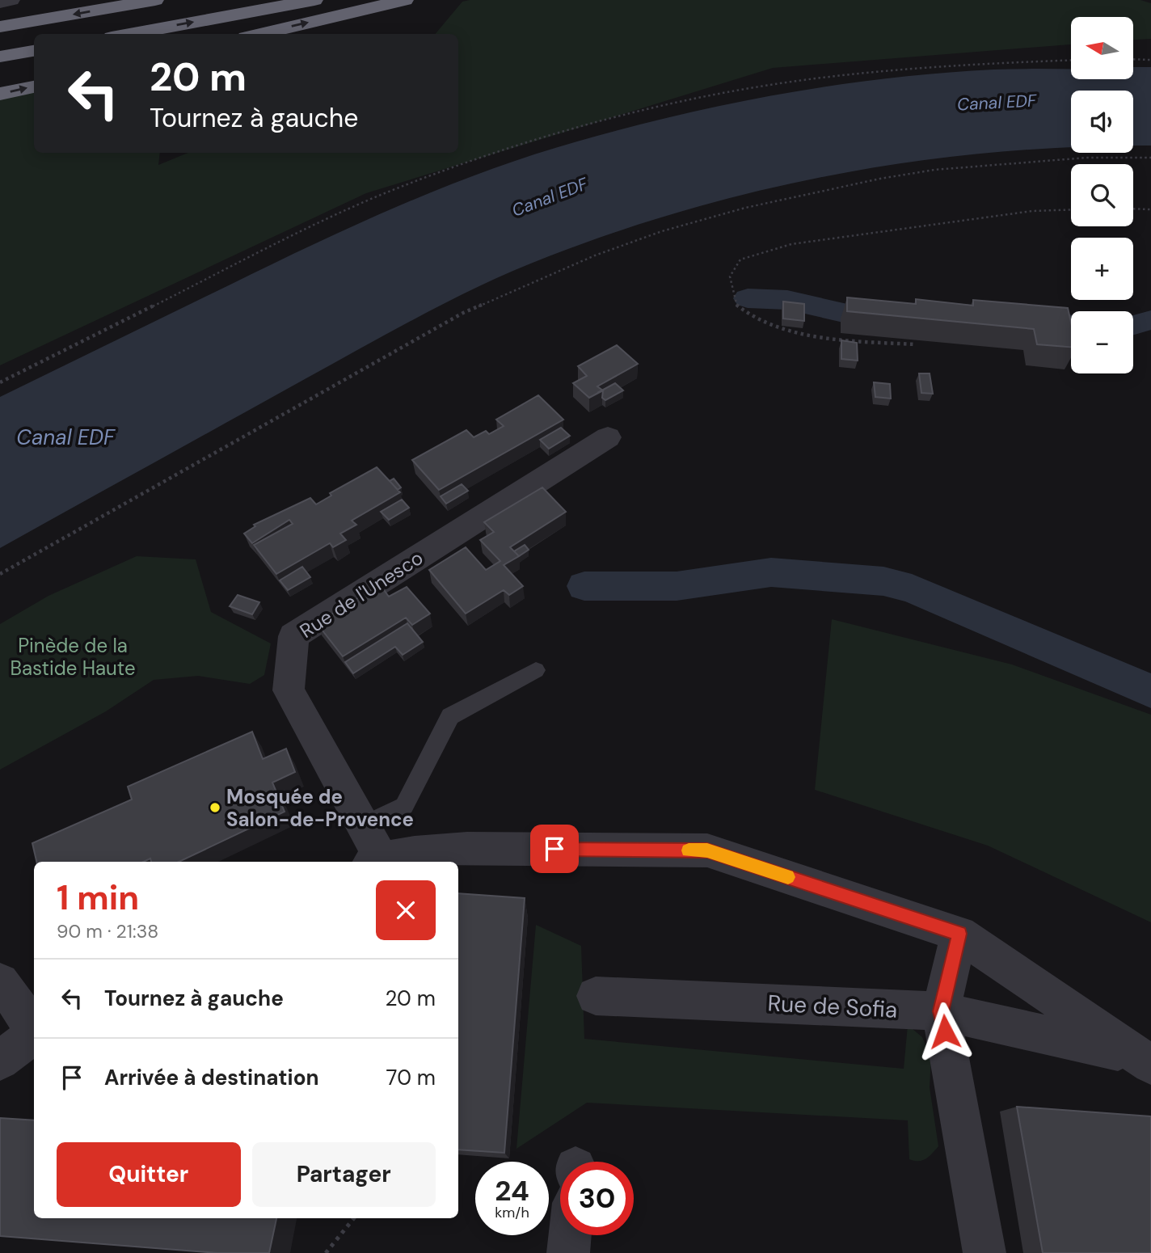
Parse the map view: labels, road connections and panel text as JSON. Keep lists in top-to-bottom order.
{
  "streets": {
    "street": ["Rue de l'Unesco", "Rue de Sofia"]
  },
  "water": ["Canal EDF"],
  "parks": ["Pinède de la Bastide Haute"],
  "places": ["Mosquée de Salon-de-Provence"],
  "north": "left",
  "page": {
    "map_buttons": ["+", "−"],
    "turn": ["20 m", "Tournez à gauche"],
    "heading": ["1 min", "90 m · 21:38"],
    "list": [
      {
        "name": "Tournez à gauche",
        "value": "20 m"
      },
      {
        "name": "Arrivée à destination",
        "value": "70 m"
      }
    ],
    "buttons": ["Quitter", "Partager"],
    "speed": "24 km/h",
    "limit": "30"
  }
}
